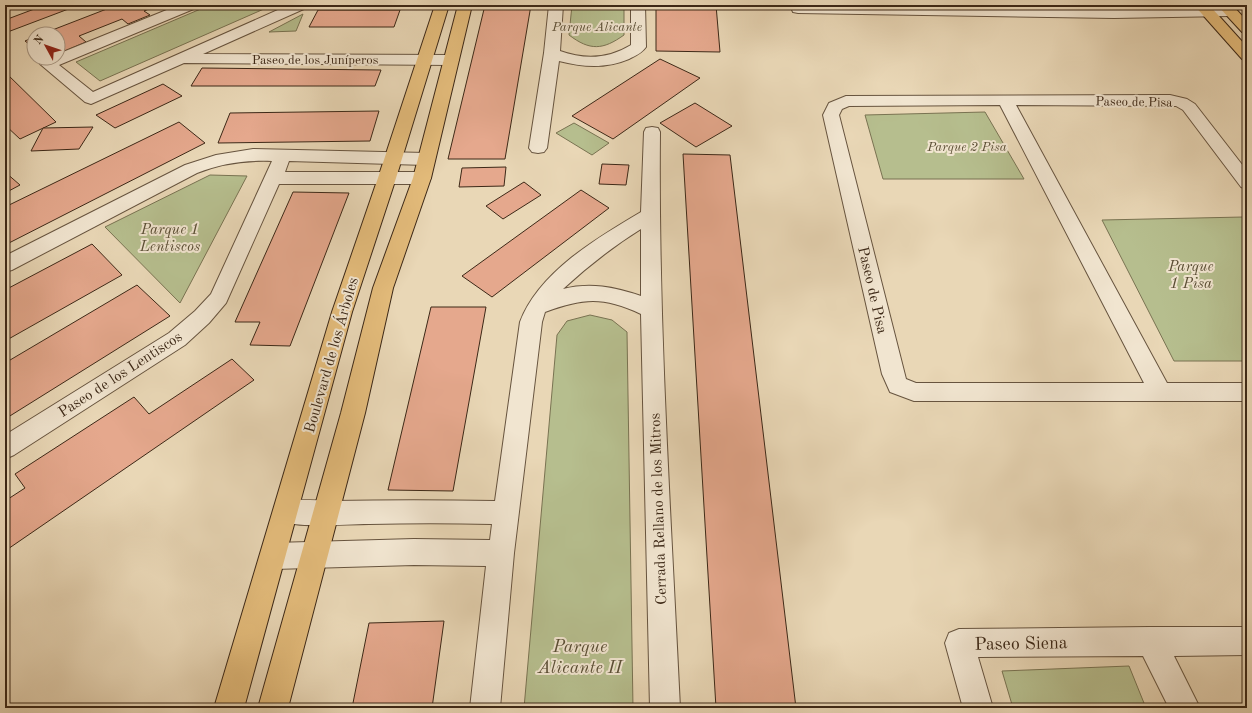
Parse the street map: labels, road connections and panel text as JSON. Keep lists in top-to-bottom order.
{
  "streets": {
    "main road": ["Boulevard de los Árboles"],
    "street": [
      "Paseo de los Juníperos",
      "Paseo de Pisa",
      "Paseo de los Lentiscos",
      "Cerrada Rellano de los Mitros",
      "Paseo Siena"
    ]
  },
  "crossings": [
    ["Paseo de los Juníperos", "Boulevard de los Árboles"]
  ],
  "parks": [
    "Parque Alicante",
    "Parque 2 Pisa",
    "Parque 1 Lentiscos",
    "Parque 1 Pisa",
    "Parque Alicante II"
  ],
  "north": "top left"
}
